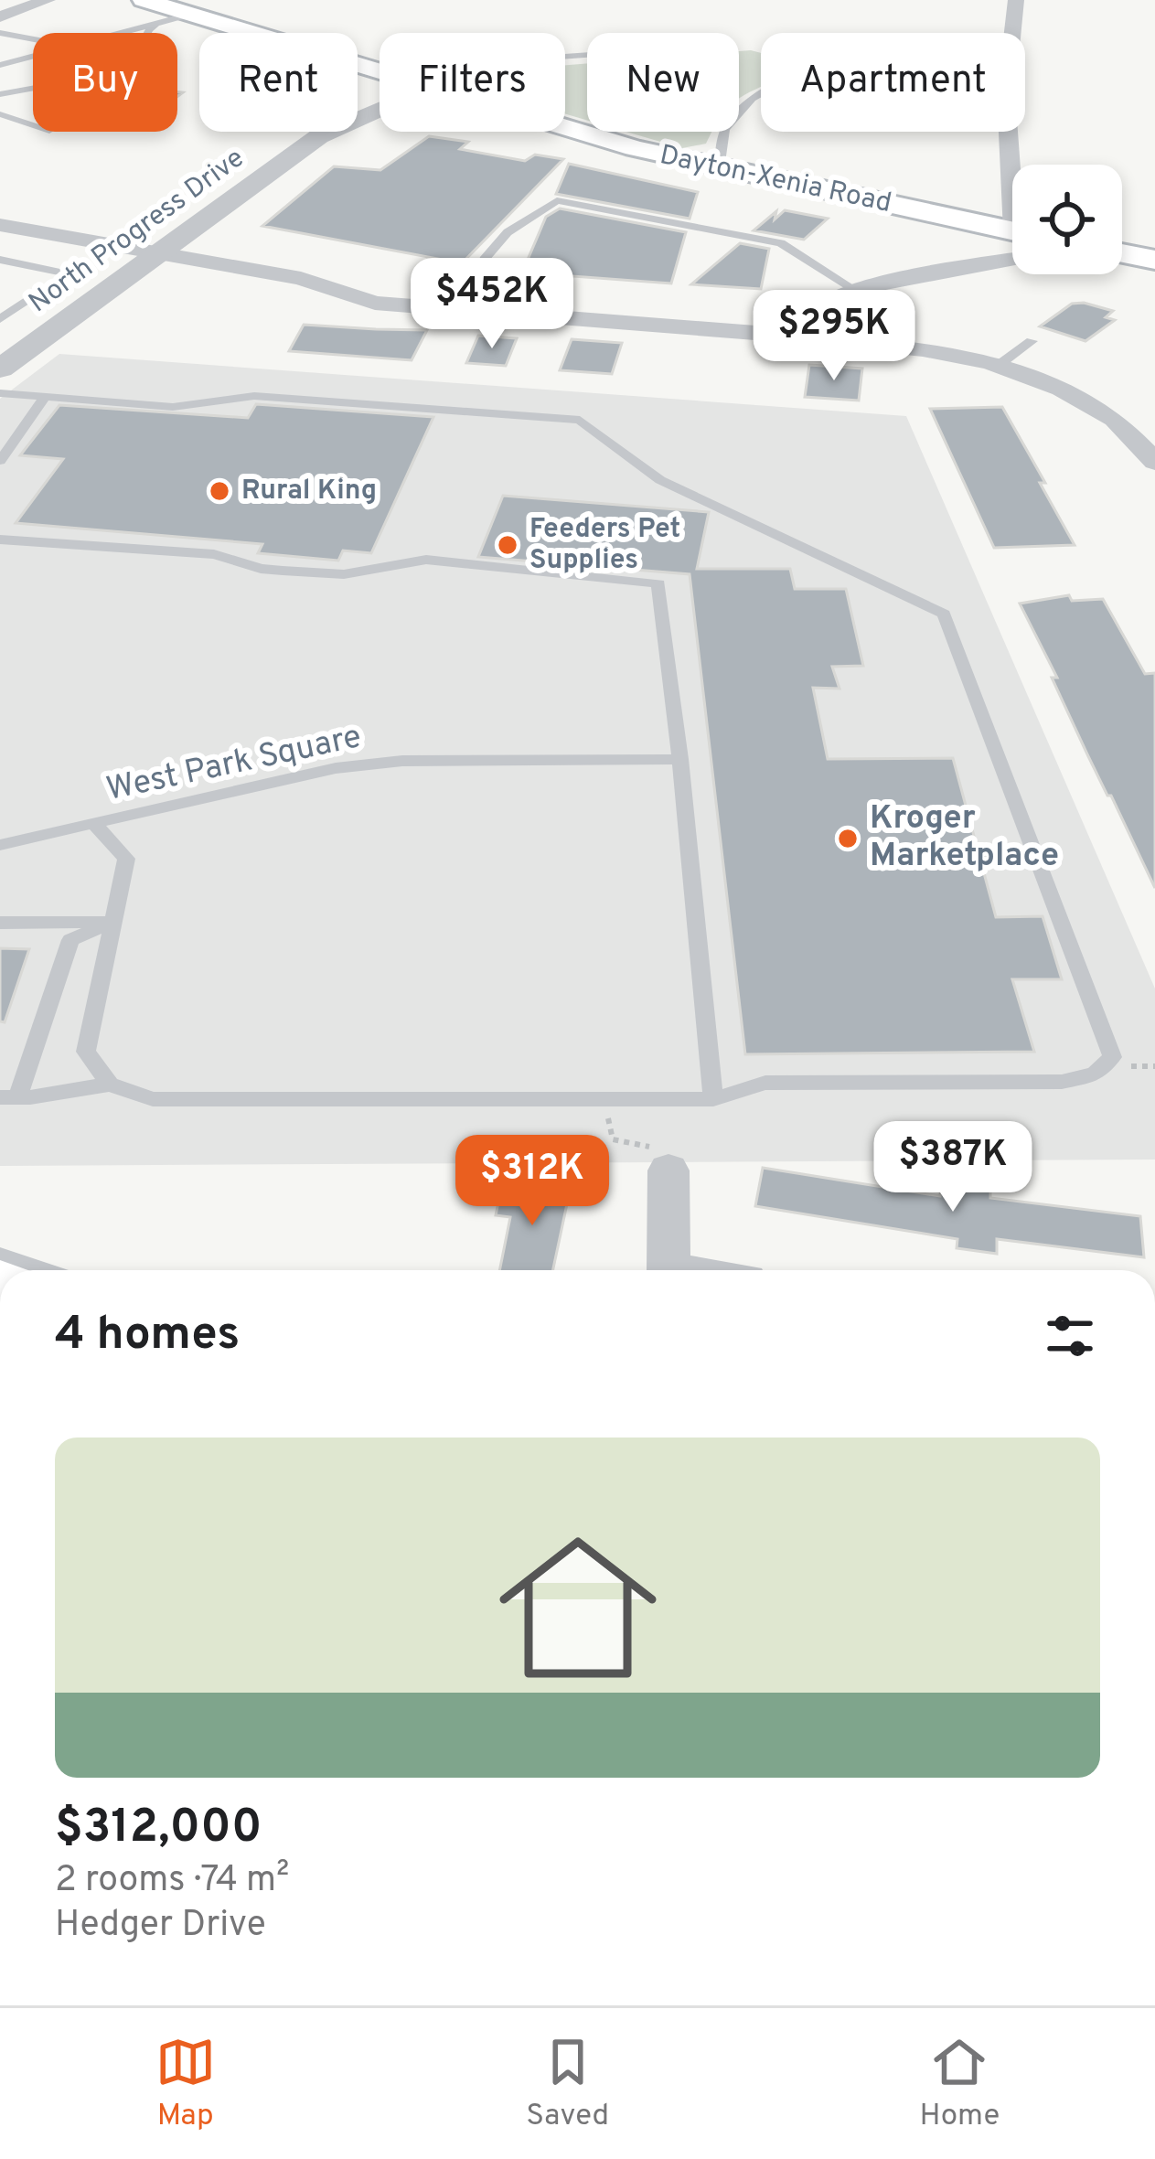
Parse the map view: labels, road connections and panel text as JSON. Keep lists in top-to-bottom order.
{
  "streets": {
    "main road": ["Dayton-Xenia Road"],
    "street": ["North Progress Drive"],
    "lane": ["West Park Square"]
  },
  "places": ["Rural King", "Feeders Pet Supplies", "Kroger Marketplace"],
  "page": {
    "chip": [
      "Buy",
      "Rent",
      "Filters",
      "New",
      "Apartment"
    ],
    "price": [
      "$452K",
      "$295K",
      "$387K",
      "$312K"
    ],
    "heading": "4 homes",
    "list": [
      {
        "name": "$312,000",
        "note": "2 rooms · 74 m² · Hedger Drive"
      }
    ],
    "tabs": ["Map", "Saved", "Home"]
  }
}
